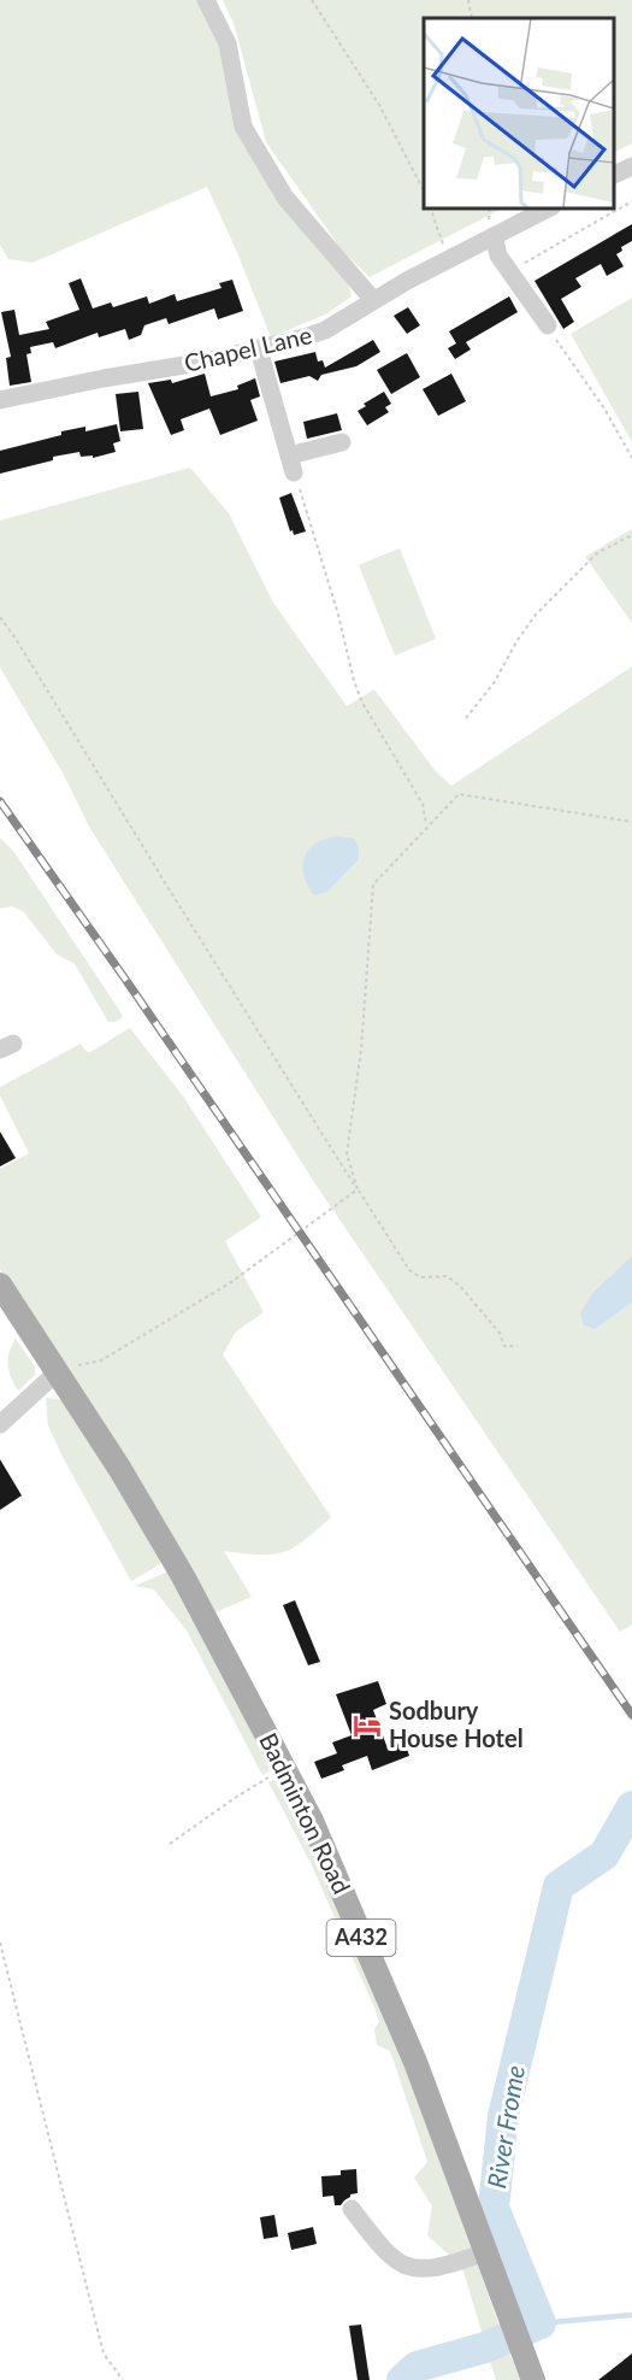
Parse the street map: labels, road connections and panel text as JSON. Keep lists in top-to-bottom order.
{
  "streets": {
    "main road": ["Badminton Road", "A432"],
    "street": ["Chapel Lane"]
  },
  "water": ["River Frome"],
  "places": {
    "hotel": ["Sodbury House Hotel"]
  }
}
